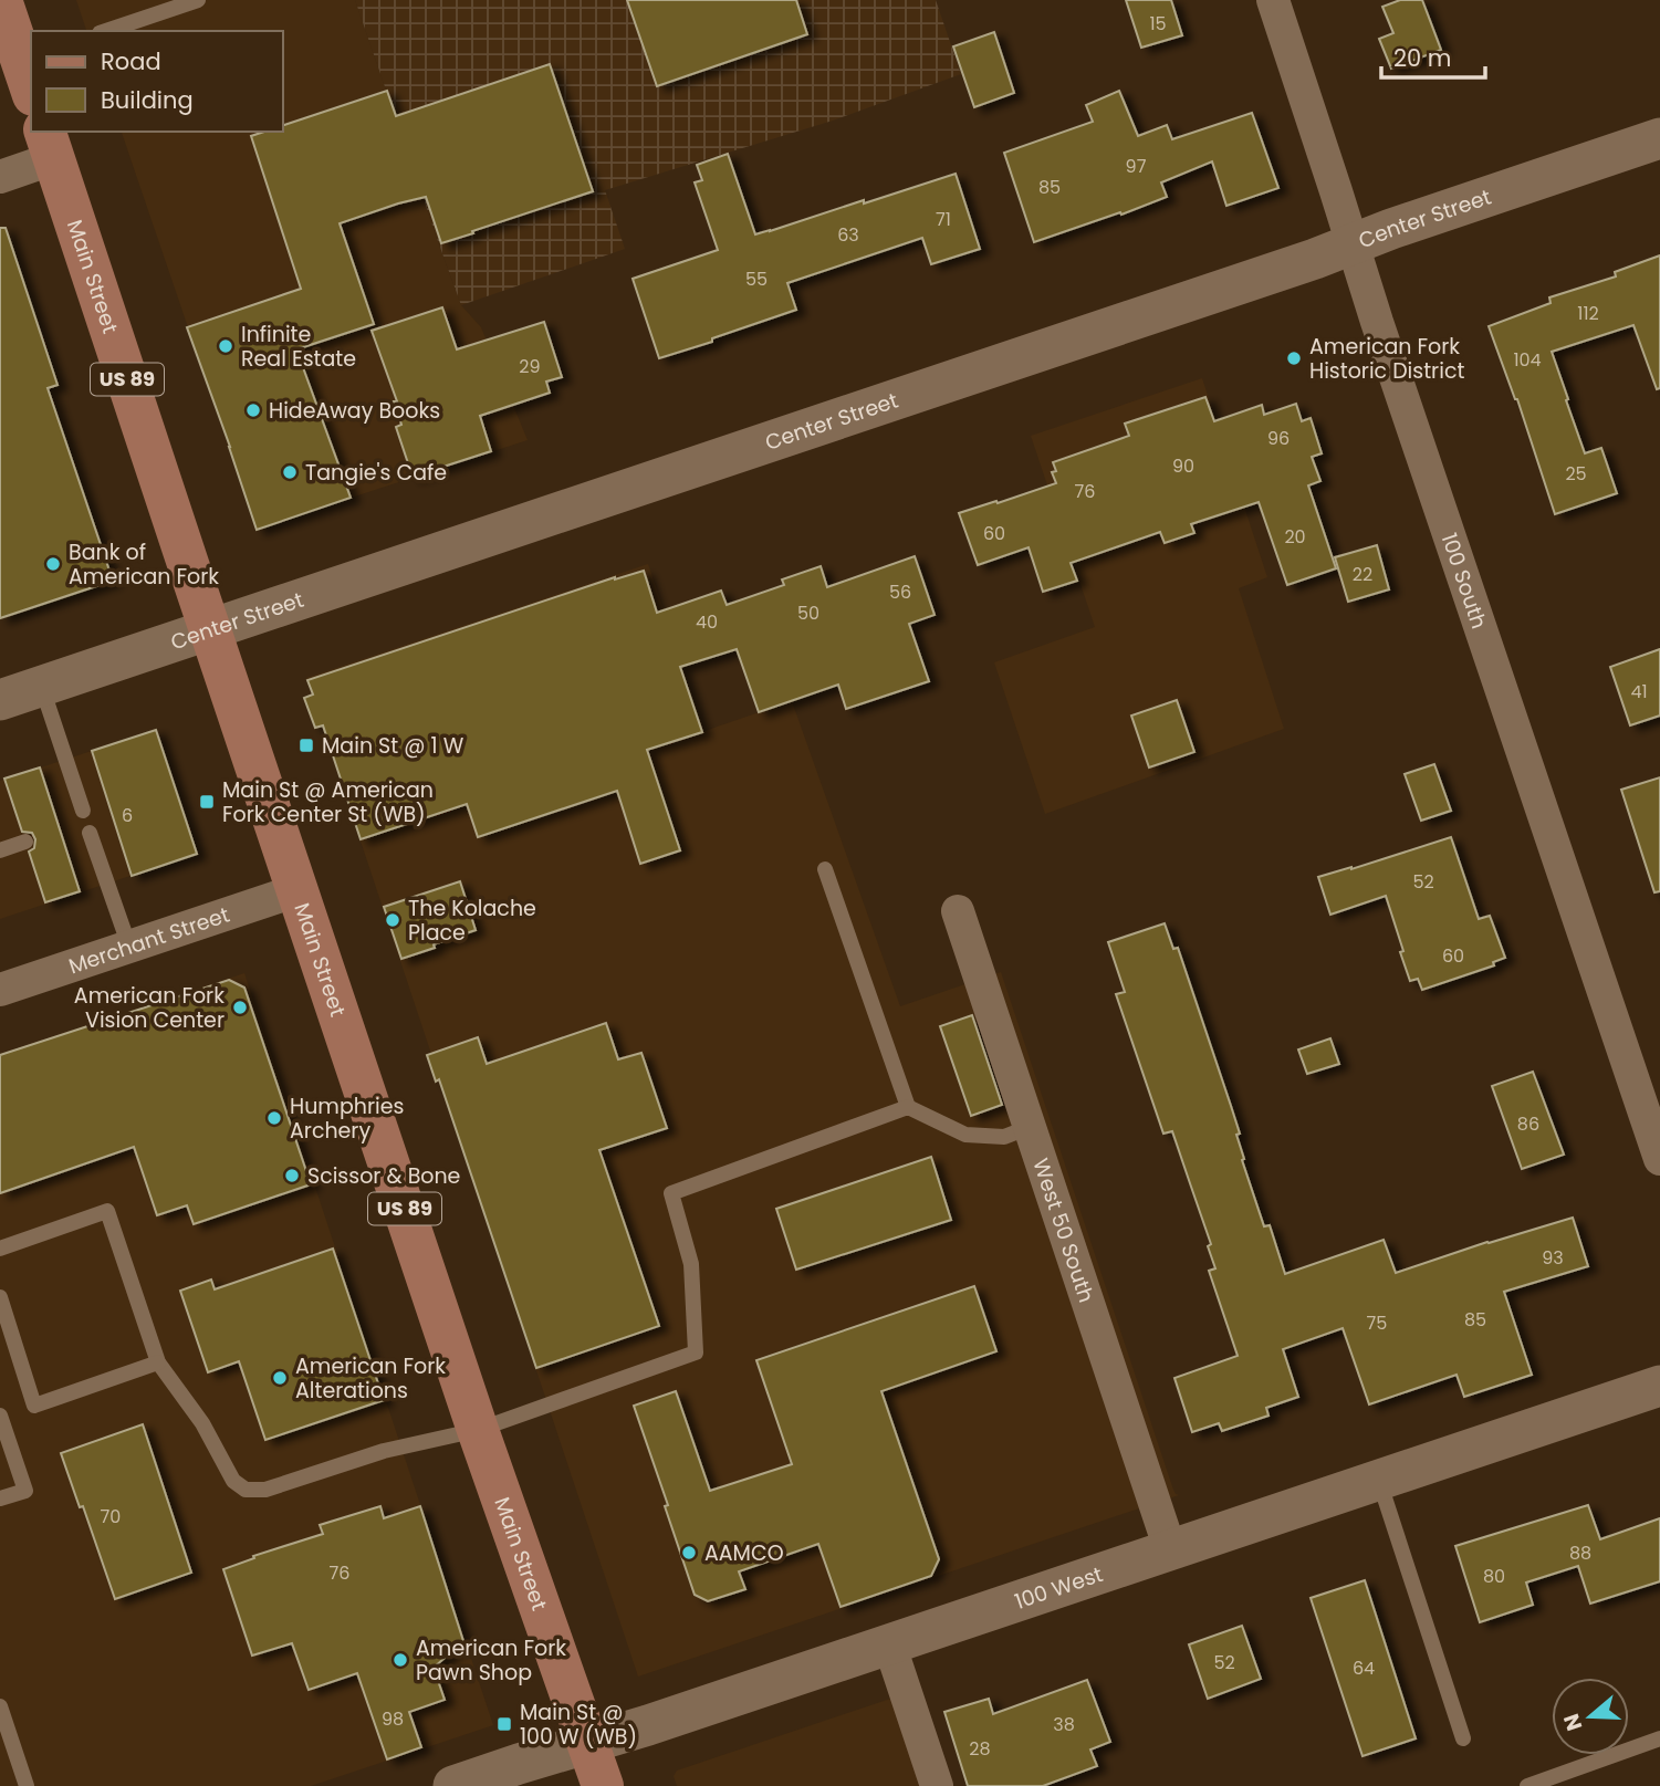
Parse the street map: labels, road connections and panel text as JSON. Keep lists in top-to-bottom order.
{
  "streets": {
    "main road": ["Main Street", "US 89"],
    "street": [
      "Center Street",
      "100 South",
      "Merchant Street",
      "West 50 South",
      "100 West"
    ]
  },
  "crossings": [
    ["Center Street", "Main Street"],
    ["Center Street", "100 South"],
    ["Main Street", "Merchant Street"],
    ["Main Street", "100 West"],
    ["West 50 South", "100 West"]
  ],
  "places": {
    "other": [
      "Infinite Real Estate",
      "American Fork Historic District",
      "HideAway Books",
      "Tangie's Cafe",
      "Bank of American Fork",
      "The Kolache Place",
      "American Fork Vision Center",
      "Humphries Archery",
      "Scissor & Bone",
      "American Fork Alterations",
      "AAMCO",
      "American Fork Pawn Shop"
    ],
    "transit": ["Main St @ 1 W", "Main St @ American Fork Center St (WB)", "Main St @ 100 W (WB)"]
  },
  "house_numbers": [
    "15",
    "97",
    "85",
    "71",
    "63",
    "55",
    "112",
    "104",
    "29",
    "96",
    "90",
    "25",
    "76",
    "60",
    "20",
    "22",
    "56",
    "50",
    "40",
    "41",
    "6",
    "52",
    "60",
    "86",
    "93",
    "85",
    "75",
    "70",
    "88",
    "76",
    "80",
    "52",
    "64",
    "98",
    "38",
    "28"
  ],
  "legend": ["Road", "Building"],
  "scale_bar": "20 m",
  "north": "left"
}
